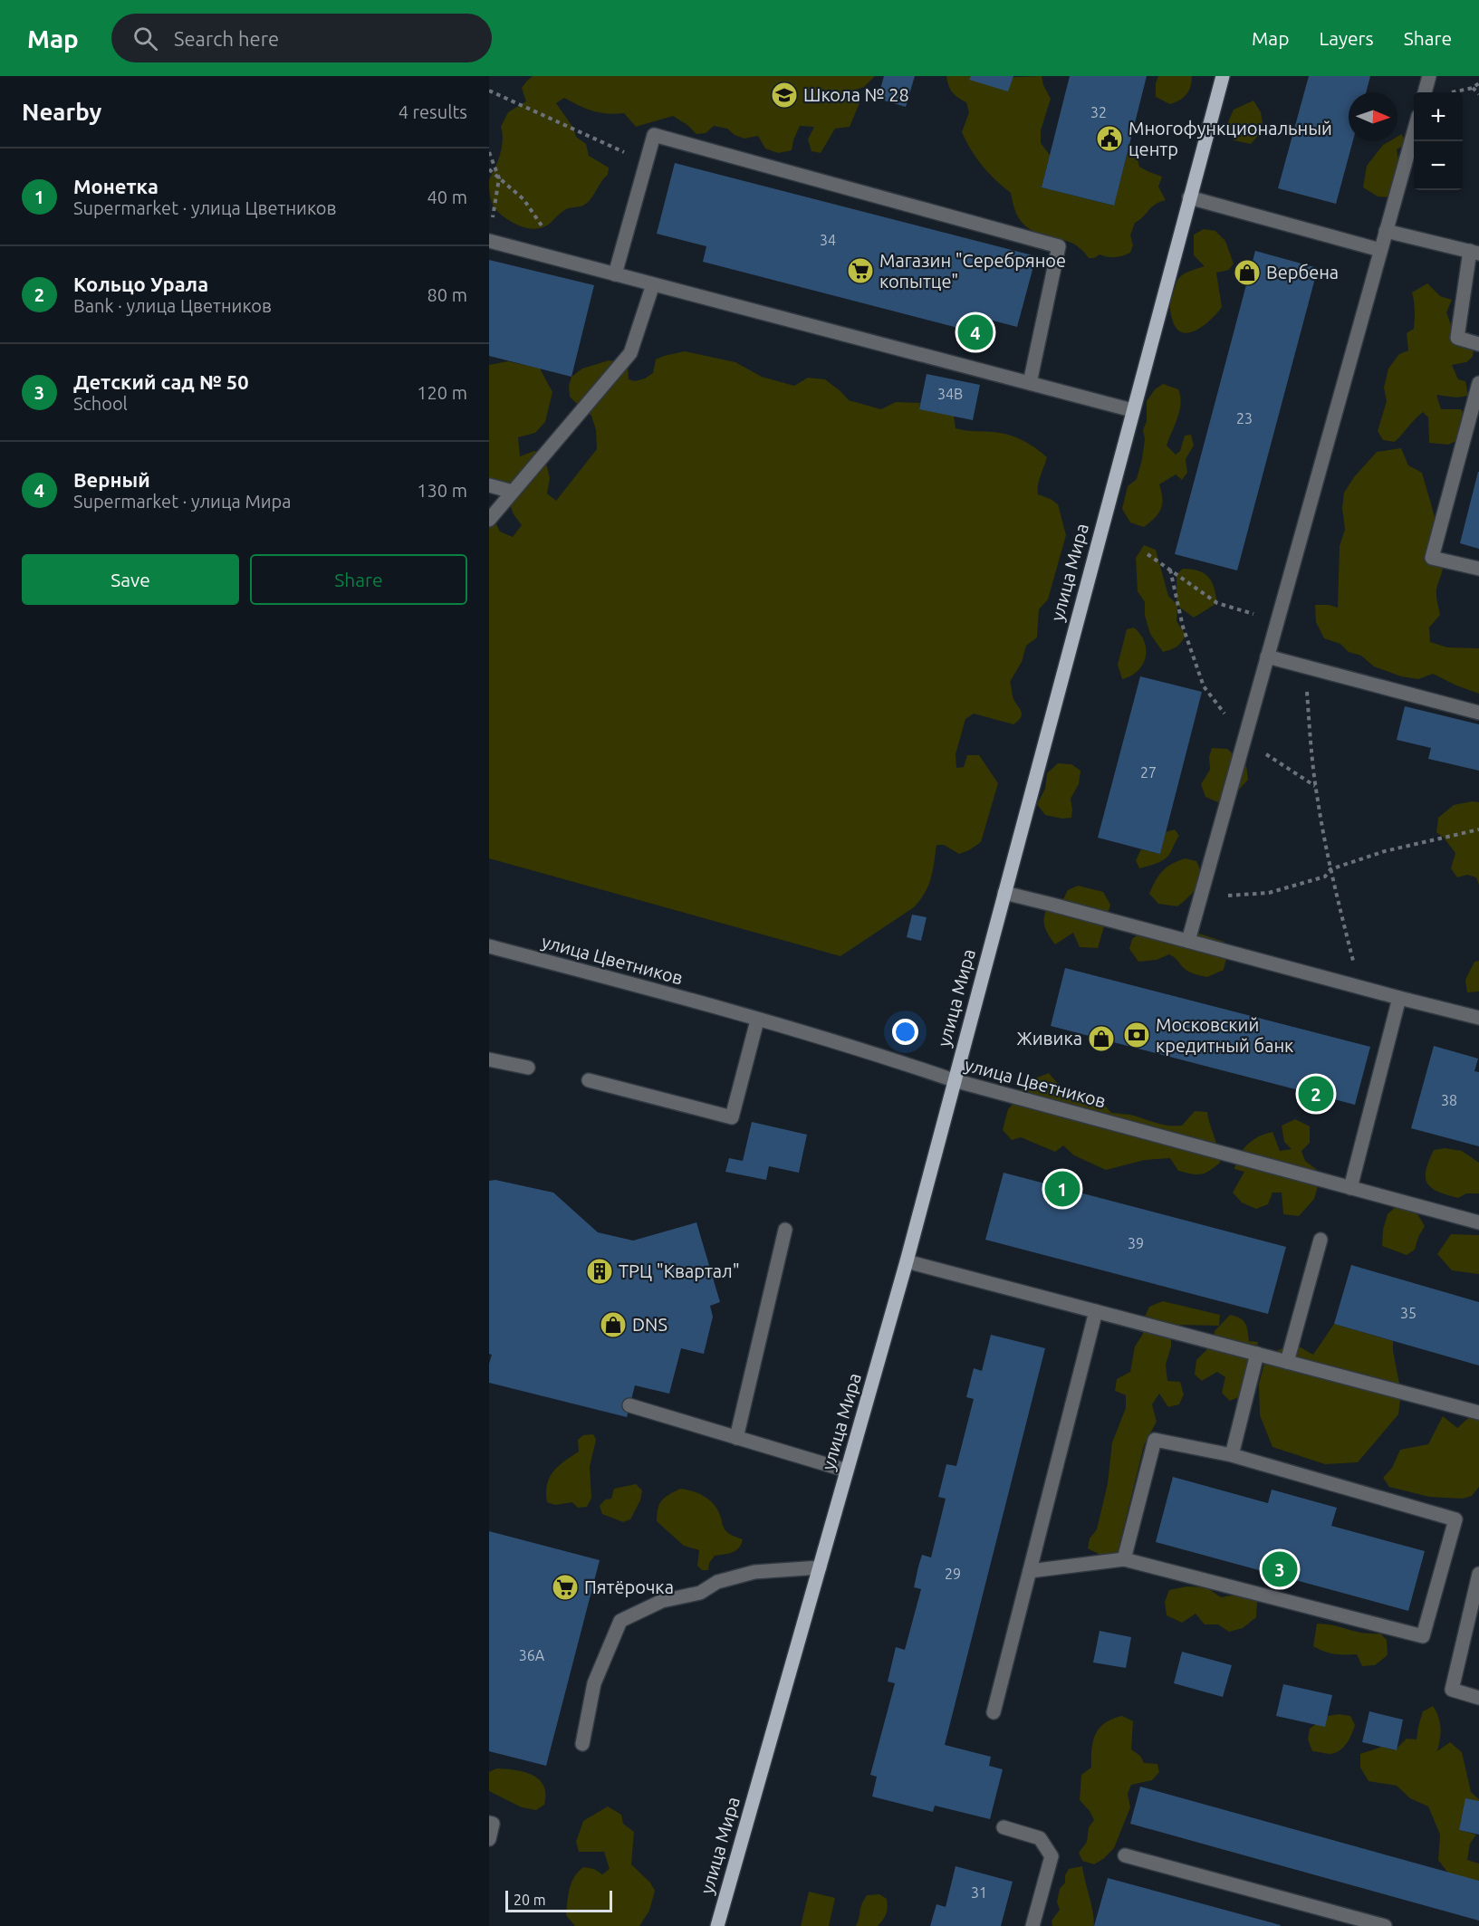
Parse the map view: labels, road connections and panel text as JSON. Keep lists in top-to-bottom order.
{
  "streets": {
    "main road": ["улица Мира"],
    "street": ["улица Цветников"]
  },
  "crossings": [
    ["улица Мира", "улица Цветников"]
  ],
  "places": {
    "school or university": ["Школа № 28"],
    "public building": ["Многофункциональный центр"],
    "supermarket": ["Магазин \"Серебряное копытце\"", "Пятёрочка"],
    "shop": ["Вербена", "Живика", "DNS"],
    "bank": ["Московский кредитный банк"],
    "building": ["ТРЦ \"Квартал\""]
  },
  "house_numbers": [
    "32",
    "34",
    "34В",
    "23",
    "27",
    "38",
    "39",
    "35",
    "29",
    "36А",
    "31"
  ],
  "scale_bar": "20 m",
  "north": "right",
  "page": {
    "header": "Map",
    "search": "Search here",
    "nav": ["Map", "Layers", "Share"],
    "heading": ["Nearby", "4 results"],
    "map_buttons": ["+", "−"],
    "list": [
      {
        "mark": "1",
        "name": "Монетка",
        "note": "Supermarket · улица Цветников",
        "value": "40 m"
      },
      {
        "mark": "2",
        "name": "Кольцо Урала",
        "note": "Bank · улица Цветников",
        "value": "80 m"
      },
      {
        "mark": "3",
        "name": "Детский сад № 50",
        "note": "School",
        "value": "120 m"
      },
      {
        "mark": "4",
        "name": "Верный",
        "note": "Supermarket · улица Мира",
        "value": "130 m"
      }
    ],
    "pins": [
      "4",
      "2",
      "1",
      "3"
    ],
    "buttons": ["Save", "Share"],
    "scale": "20 m"
  }
}
